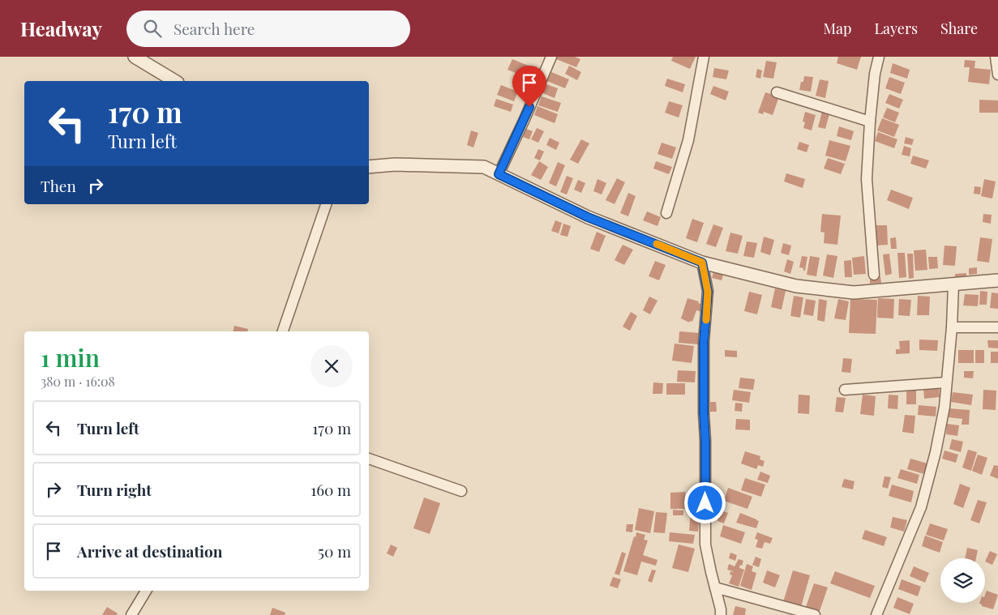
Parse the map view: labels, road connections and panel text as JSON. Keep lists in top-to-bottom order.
{
  "page": {
    "header": "Headway",
    "search": "Search here",
    "nav": ["Map", "Layers", "Share"],
    "turn": ["170 m", "Turn left"],
    "then": "Then",
    "heading": ["1 min", "380 m · 16:08"],
    "list": [
      {
        "name": "Turn left",
        "value": "170 m"
      },
      {
        "name": "Turn right",
        "value": "160 m"
      },
      {
        "name": "Arrive at destination",
        "value": "50 m"
      }
    ]
  }
}
